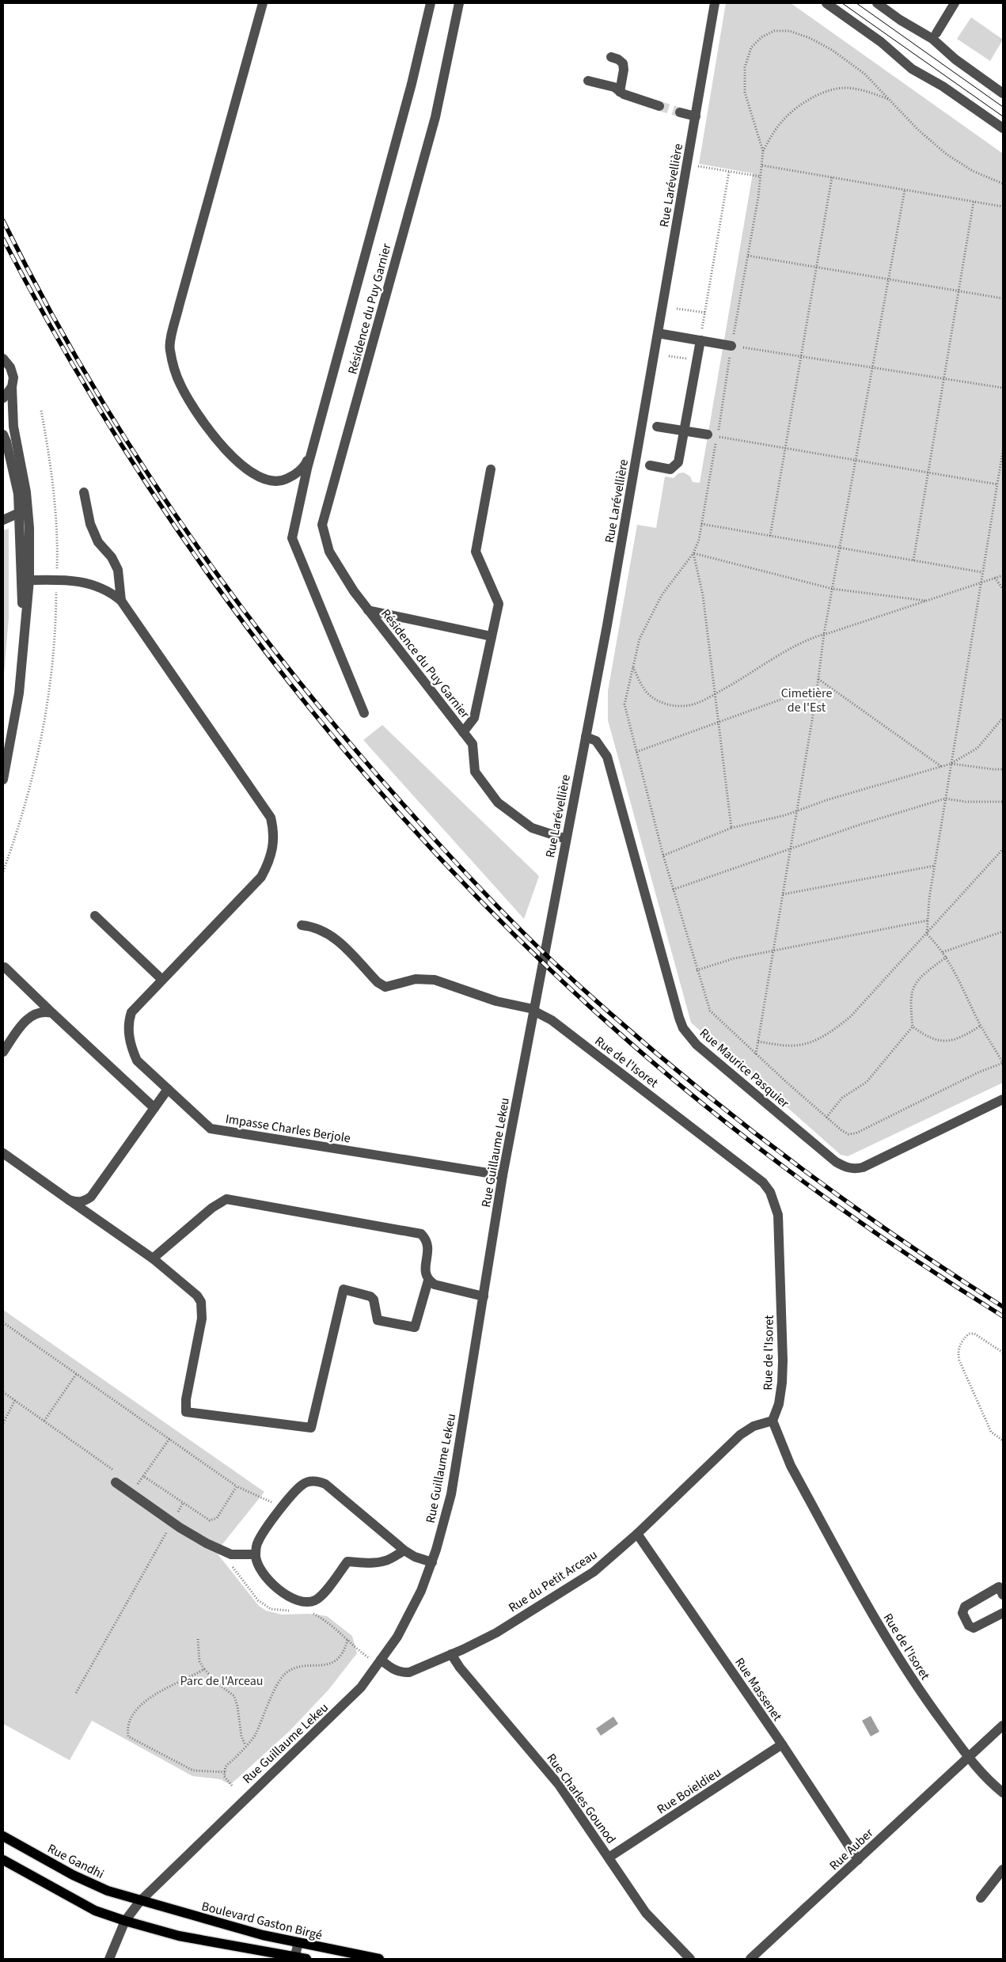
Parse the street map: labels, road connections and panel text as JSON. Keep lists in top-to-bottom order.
{
  "streets": {
    "main road": ["Rue Gandhi", "Boulevard Gaston Birgé"],
    "street": [
      "Rue Larévellière",
      "Résidence du Puy Garnier",
      "Rue de l'Isoret",
      "Rue Maurice Pasquier",
      "Impasse Charles Berjole",
      "Rue Guillaume Lekeu",
      "Rue du Petit Arceau",
      "Rue Massenet",
      "Rue Boieldieu",
      "Rue Charles Gounod",
      "Rue Auber"
    ]
  },
  "crossings": [
    ["Rue Larévellière", "Résidence du Puy Garnier"],
    ["Rue Larévellière", "Rue de l'Isoret"],
    ["Rue Larévellière", "Rue Maurice Pasquier"],
    ["Rue Larévellière", "Rue Guillaume Lekeu"],
    ["Rue de l'Isoret", "Rue Guillaume Lekeu"],
    ["Rue de l'Isoret", "Rue du Petit Arceau"],
    ["Rue de l'Isoret", "Rue Auber"],
    ["Impasse Charles Berjole", "Rue Guillaume Lekeu"],
    ["Rue Guillaume Lekeu", "Rue du Petit Arceau"],
    ["Rue Guillaume Lekeu", "Rue Gandhi"],
    ["Rue Guillaume Lekeu", "Boulevard Gaston Birgé"],
    ["Rue du Petit Arceau", "Rue Massenet"],
    ["Rue du Petit Arceau", "Rue Charles Gounod"],
    ["Rue Massenet", "Rue Boieldieu"],
    ["Rue Massenet", "Rue Auber"],
    ["Rue Boieldieu", "Rue Charles Gounod"],
    ["Rue Gandhi", "Boulevard Gaston Birgé"]
  ],
  "parks": ["Cimetière de l'Est", "Parc de l'Arceau"]
}
